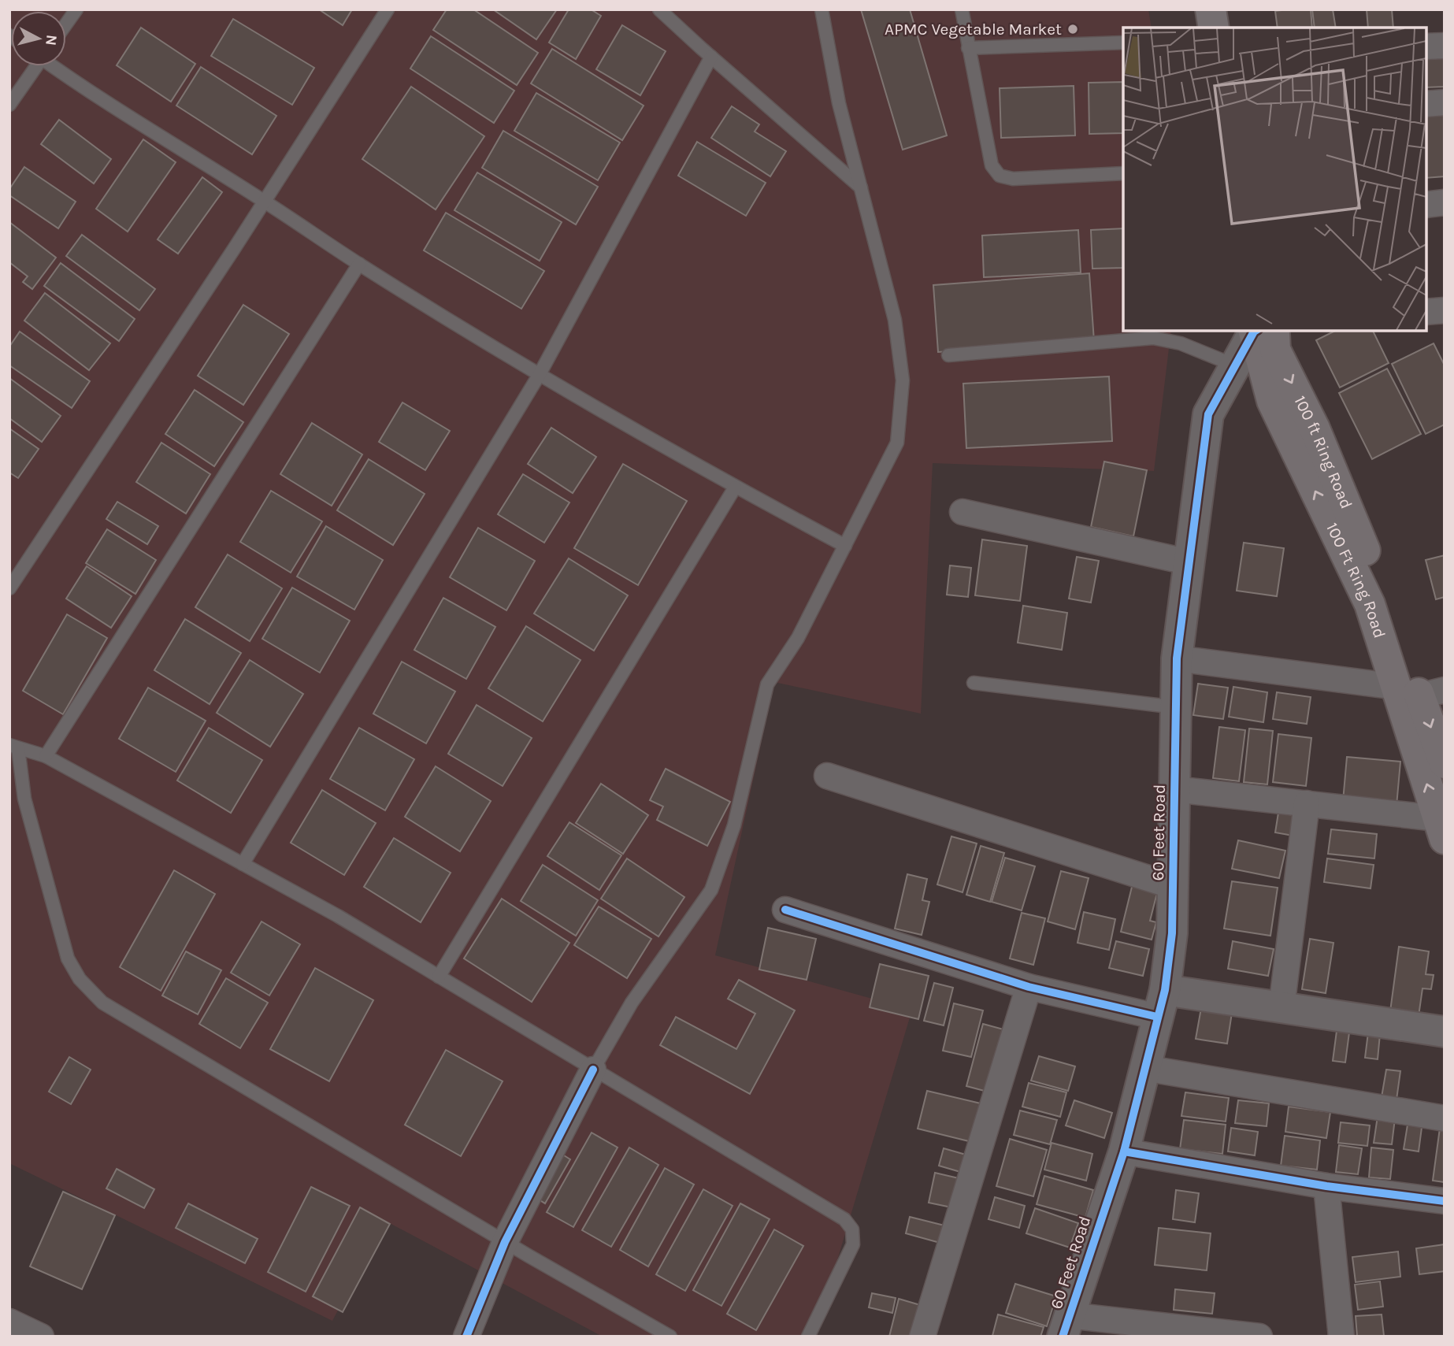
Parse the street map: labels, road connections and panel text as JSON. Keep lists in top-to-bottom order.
{
  "streets": {
    "main road": ["100 ft Ring Road"],
    "street": ["60 Feet Road"]
  },
  "places": ["APMC Vegetable Market"],
  "north": "right"
}
